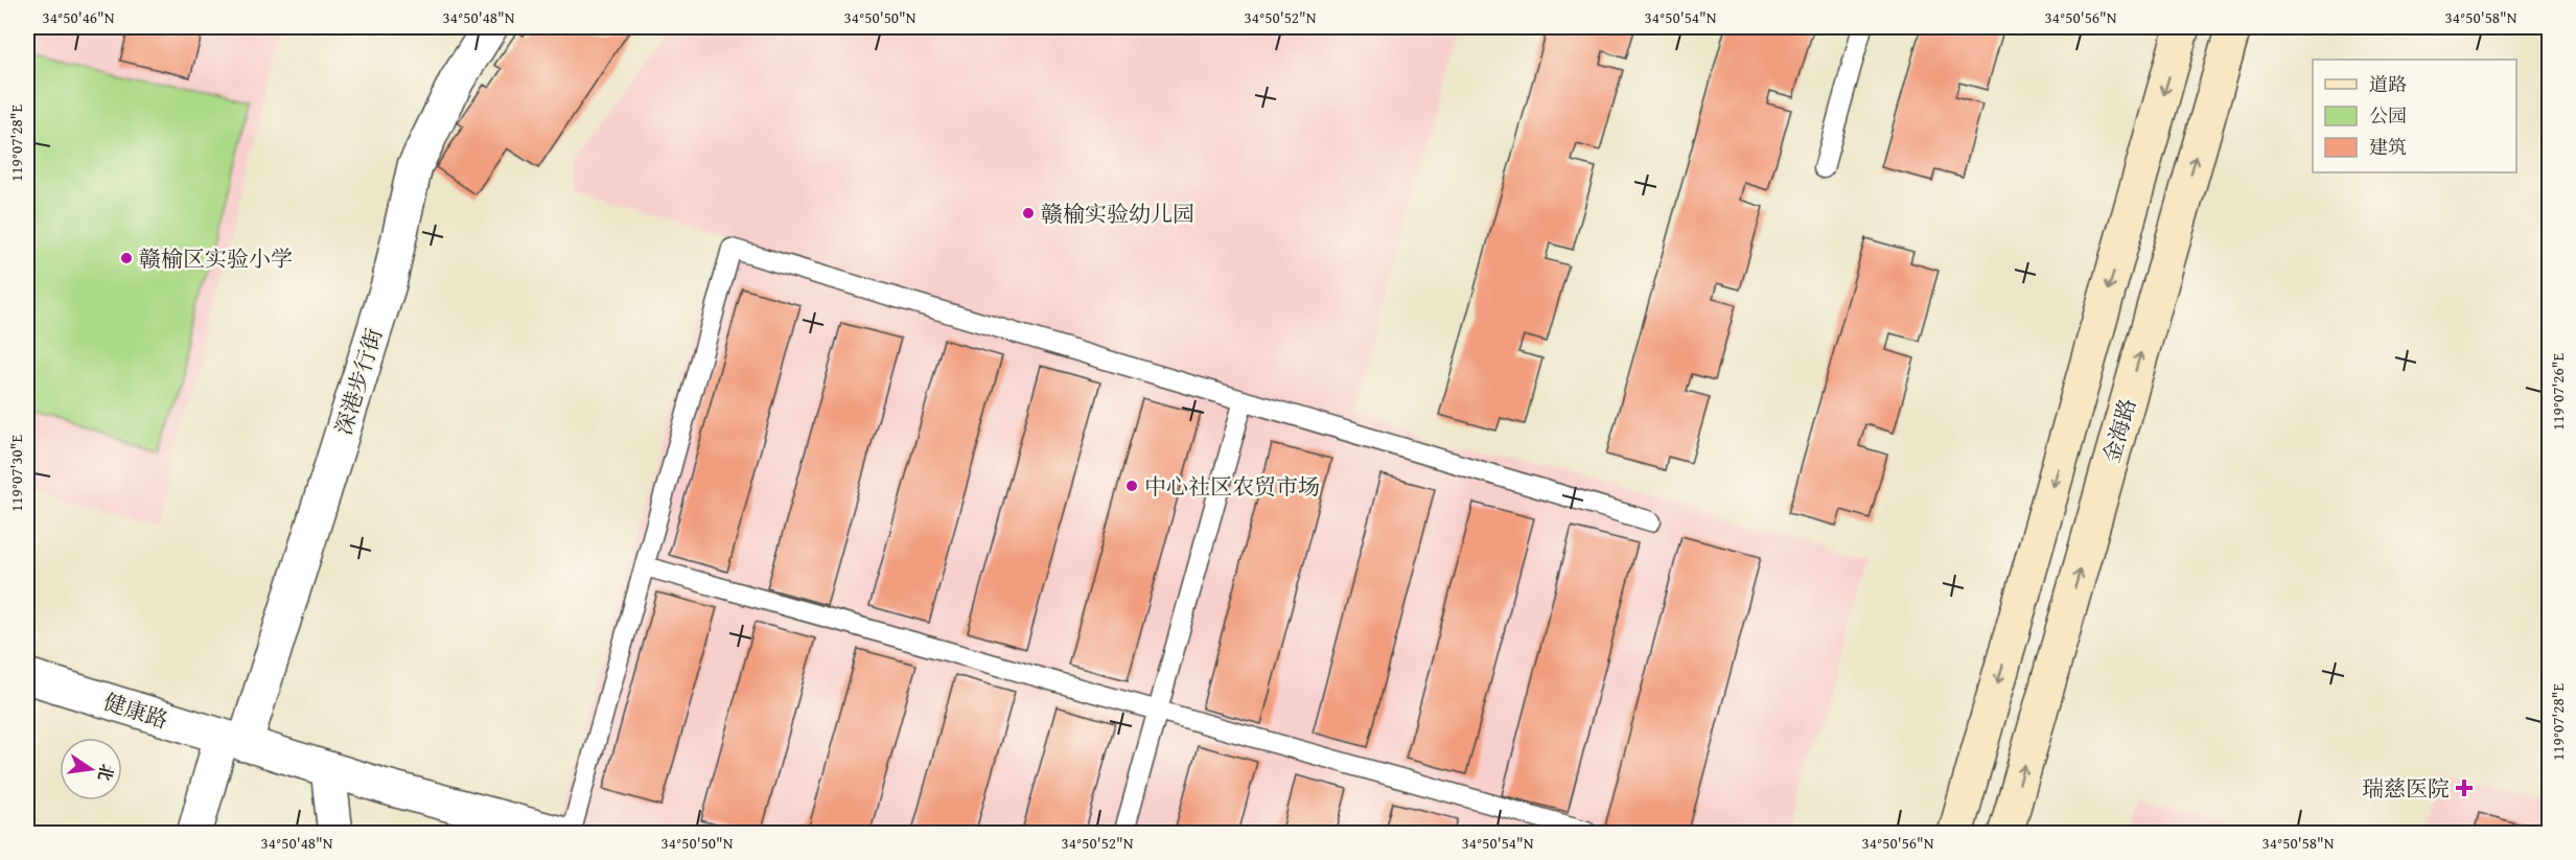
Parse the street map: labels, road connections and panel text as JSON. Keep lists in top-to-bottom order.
{
  "streets": {
    "main road": ["金海路"],
    "street": ["深港步行街", "健康路"]
  },
  "crossings": [
    ["深港步行街", "健康路"]
  ],
  "places": {
    "other": ["赣榆实验幼儿园", "赣榆区实验小学", "中心社区农贸市场"],
    "health": ["瑞慈医院"]
  },
  "legend": ["道路", "公园", "建筑"],
  "north": "right",
  "coordinates": [
    "34°50'46\"N",
    "34°50'48\"N",
    "34°50'50\"N",
    "34°50'52\"N",
    "34°50'54\"N",
    "34°50'56\"N",
    "34°50'58\"N",
    "119°07'28\"E",
    "119°07'26\"E",
    "119°07'30\"E"
  ]
}
